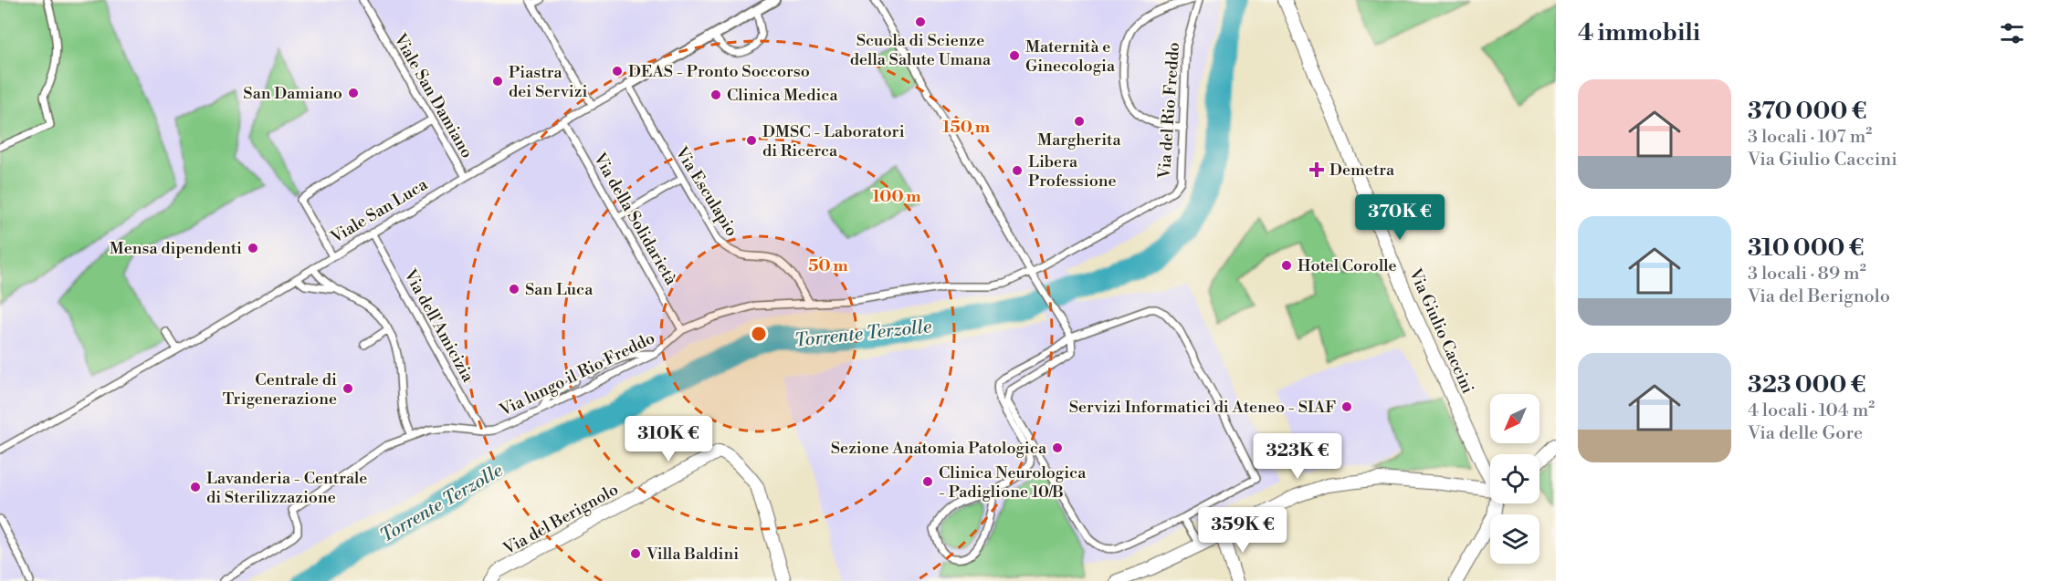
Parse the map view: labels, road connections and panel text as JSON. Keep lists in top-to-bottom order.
{
  "streets": {
    "street": ["Viale San Luca", "Via Giulio Caccini", "Via del Berignolo"],
    "lane": [
      "Viale San Damiano",
      "Via del Rio Freddo",
      "Via Esculapio",
      "Via della Solidarietà",
      "Via dell'Amicizia",
      "Via lungo il Rio Freddo"
    ]
  },
  "crossings": [
    ["Viale San Damiano", "Viale San Luca"],
    ["Via del Rio Freddo", "Via lungo il Rio Freddo"],
    ["Via Esculapio", "Viale San Luca"],
    ["Via Esculapio", "Via lungo il Rio Freddo"],
    ["Viale San Luca", "Via della Solidarietà"],
    ["Viale San Luca", "Via dell'Amicizia"],
    ["Via della Solidarietà", "Via lungo il Rio Freddo"],
    ["Via dell'Amicizia", "Via lungo il Rio Freddo"]
  ],
  "water": ["Torrente Terzolle"],
  "places": {
    "other": [
      "Scuola di Scienze della Salute Umana",
      "Maternità e Ginecologia",
      "DEAS - Pronto Soccorso",
      "Piastra dei Servizi",
      "San Damiano",
      "Clinica Medica",
      "Margherita",
      "DMSC - Laboratori di Ricerca",
      "Libera Professione",
      "Mensa dipendenti",
      "Hotel Corolle",
      "San Luca",
      "Centrale di Trigenerazione",
      "Servizi Informatici di Ateneo - SIAF",
      "Sezione Anatomia Patologica",
      "Clinica Neurologica - Padiglione 10/B",
      "Lavanderia - Centrale di Sterilizzazione",
      "Villa Baldini"
    ],
    "health": ["Demetra"]
  },
  "north": "bottom left",
  "page": {
    "heading": "4 immobili",
    "list": [
      {
        "name": "370 000 €",
        "note": "3 locali · 107 m² · Via Giulio Caccini"
      },
      {
        "name": "310 000 €",
        "note": "3 locali · 89 m² · Via del Berignolo"
      },
      {
        "name": "323 000 €",
        "note": "4 locali · 104 m² · Via delle Gore"
      }
    ],
    "price": [
      "370K €",
      "310K €",
      "323K €",
      "359K €"
    ]
  },
  "rings": ["150 m", "100 m", "50 m"]
}
